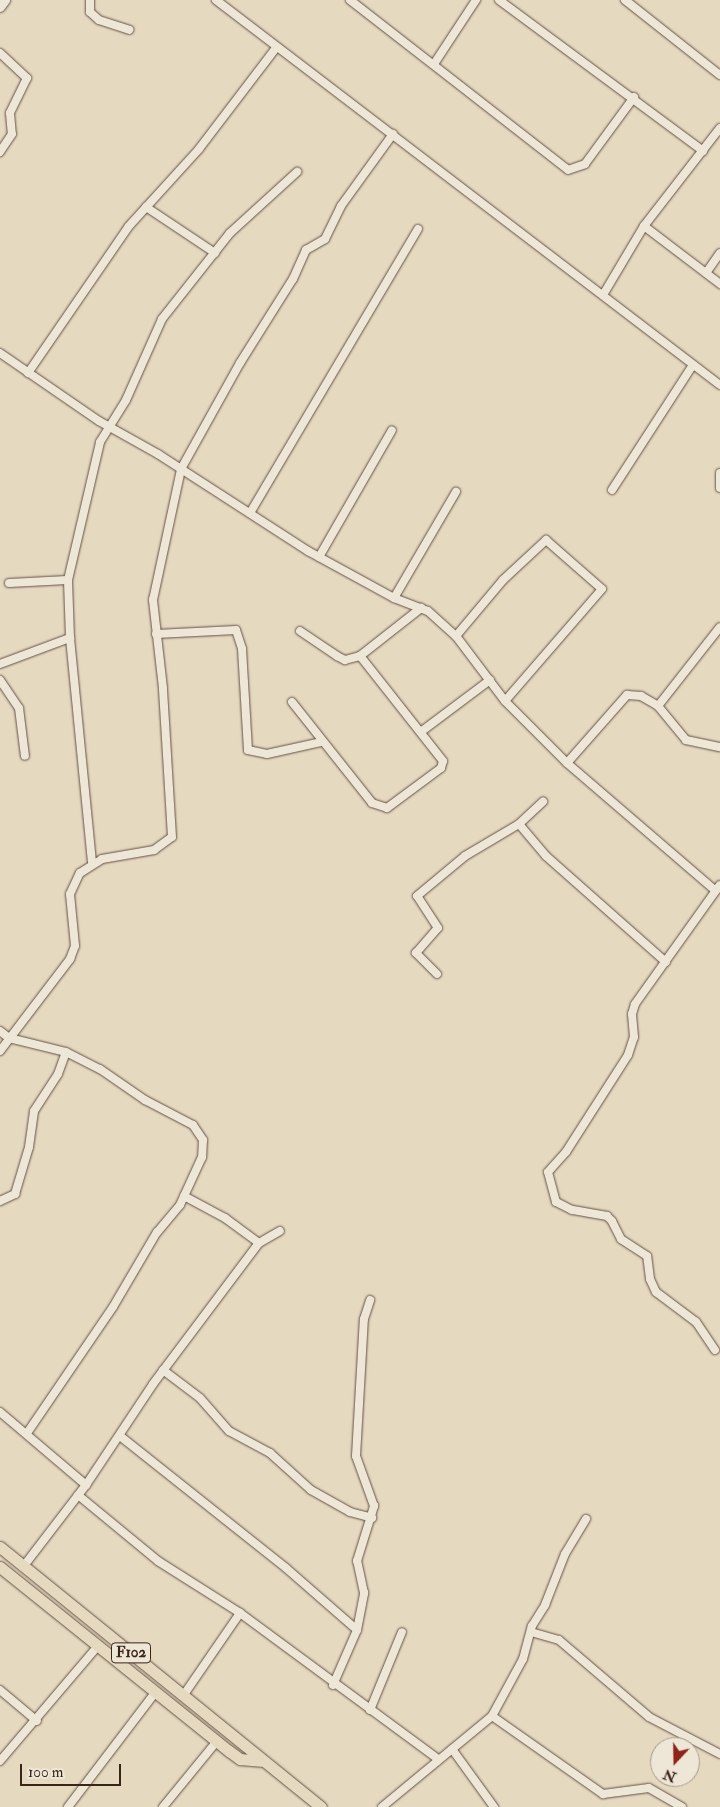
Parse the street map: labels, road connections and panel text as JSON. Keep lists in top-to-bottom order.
{
  "streets": {
    "main road": ["F102"]
  },
  "scale_bar": "100 m",
  "north": "bottom"
}
